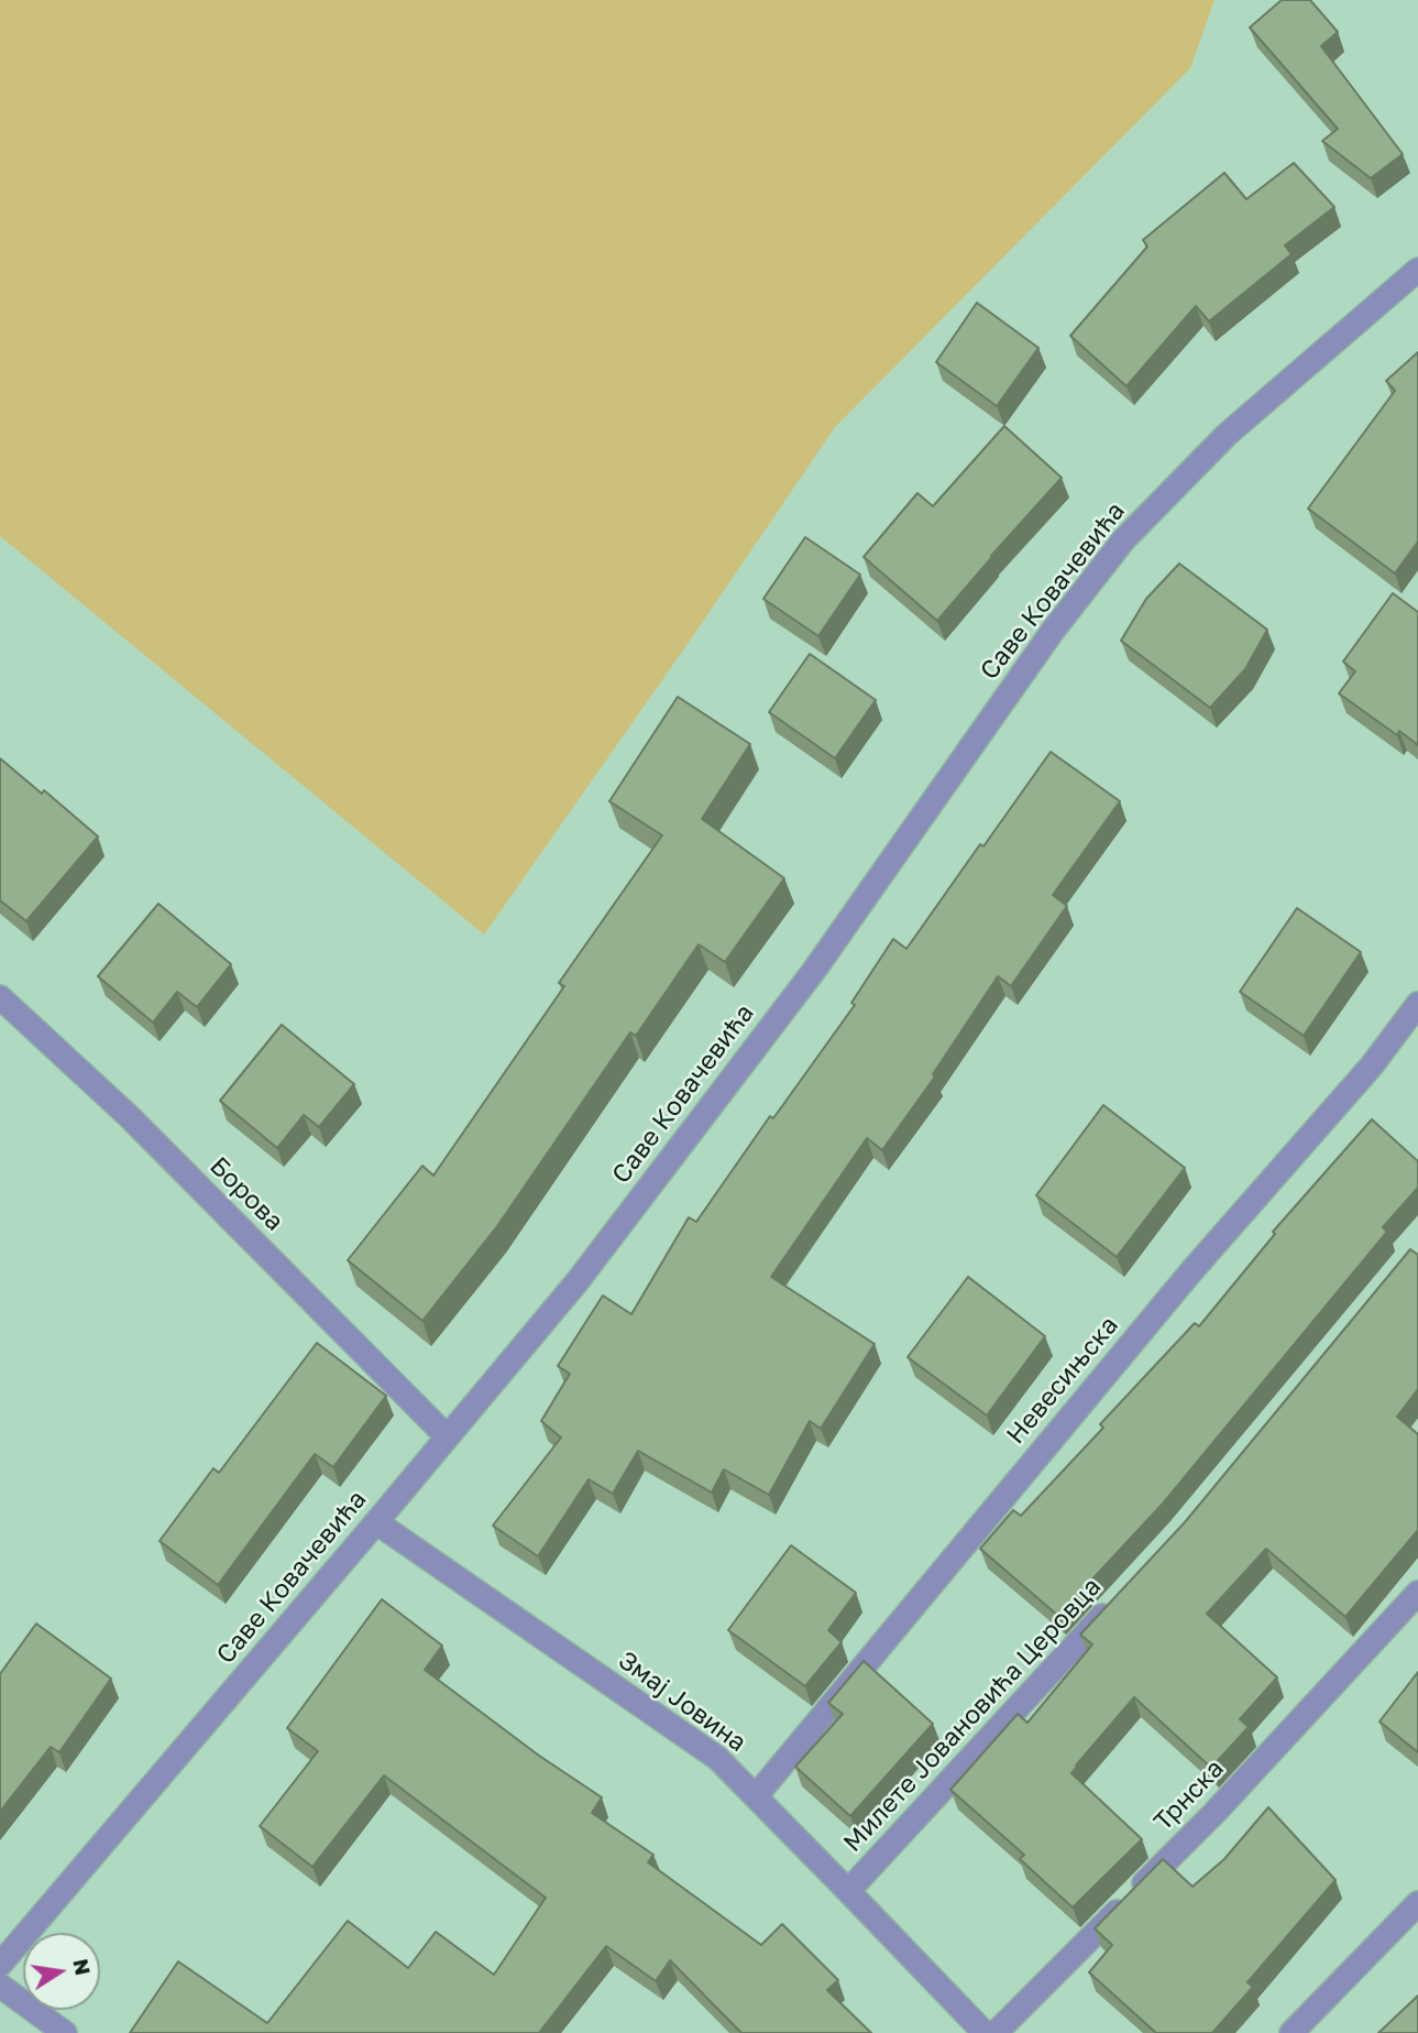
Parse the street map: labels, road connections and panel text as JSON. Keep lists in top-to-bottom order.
{
  "streets": {
    "street": [
      "Саве Ковачевића",
      "Борова",
      "Невесињска",
      "Змај Јовина",
      "Милете Јовановића Церовца",
      "Трнска"
    ]
  },
  "crossings": [
    ["Саве Ковачевића", "Борова"],
    ["Саве Ковачевића", "Змај Јовина"],
    ["Невесињска", "Змај Јовина"],
    ["Змај Јовина", "Милете Јовановића Церовца"]
  ],
  "north": "right"
}
